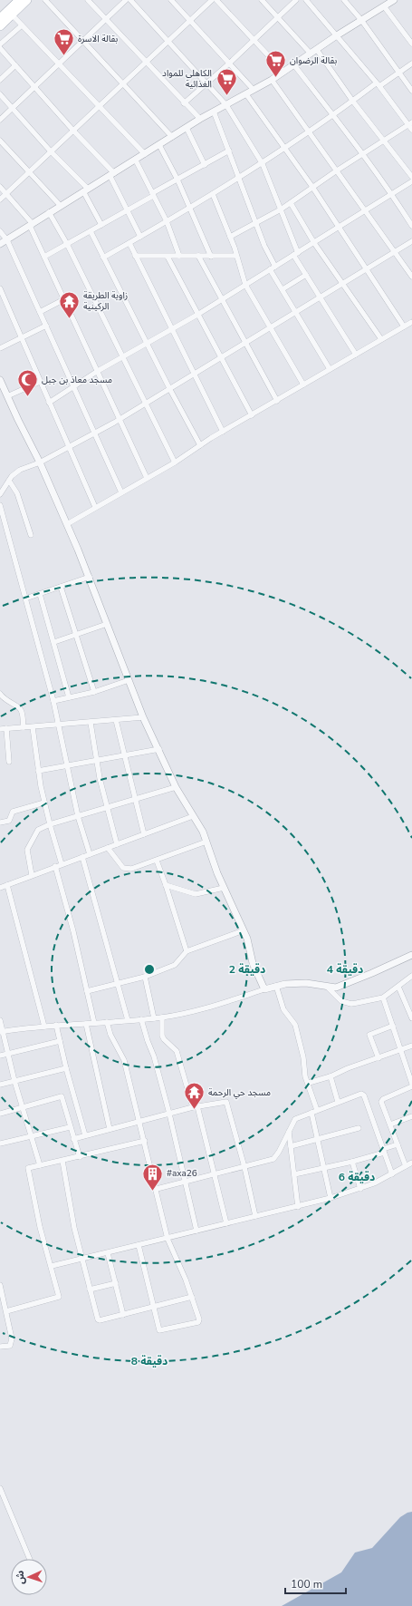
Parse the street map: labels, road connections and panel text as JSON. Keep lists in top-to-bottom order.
{
  "places": {
    "supermarket": ["بقالة الاسرة", "بقالة الرضوان", "الكاهلي للمواد الغذائية"],
    "temple": ["زاوية الطريقة الركينية", "مسجد حي الرحمة"],
    "mosque": ["مسجد معاذ بن جبل"],
    "building": ["#axa26"]
  },
  "scale_bar": "100 m",
  "north": "left",
  "rings": [
    "2 دقيقة",
    "4 دقيقة",
    "6 دقيقة",
    "8 دقيقة"
  ]
}
